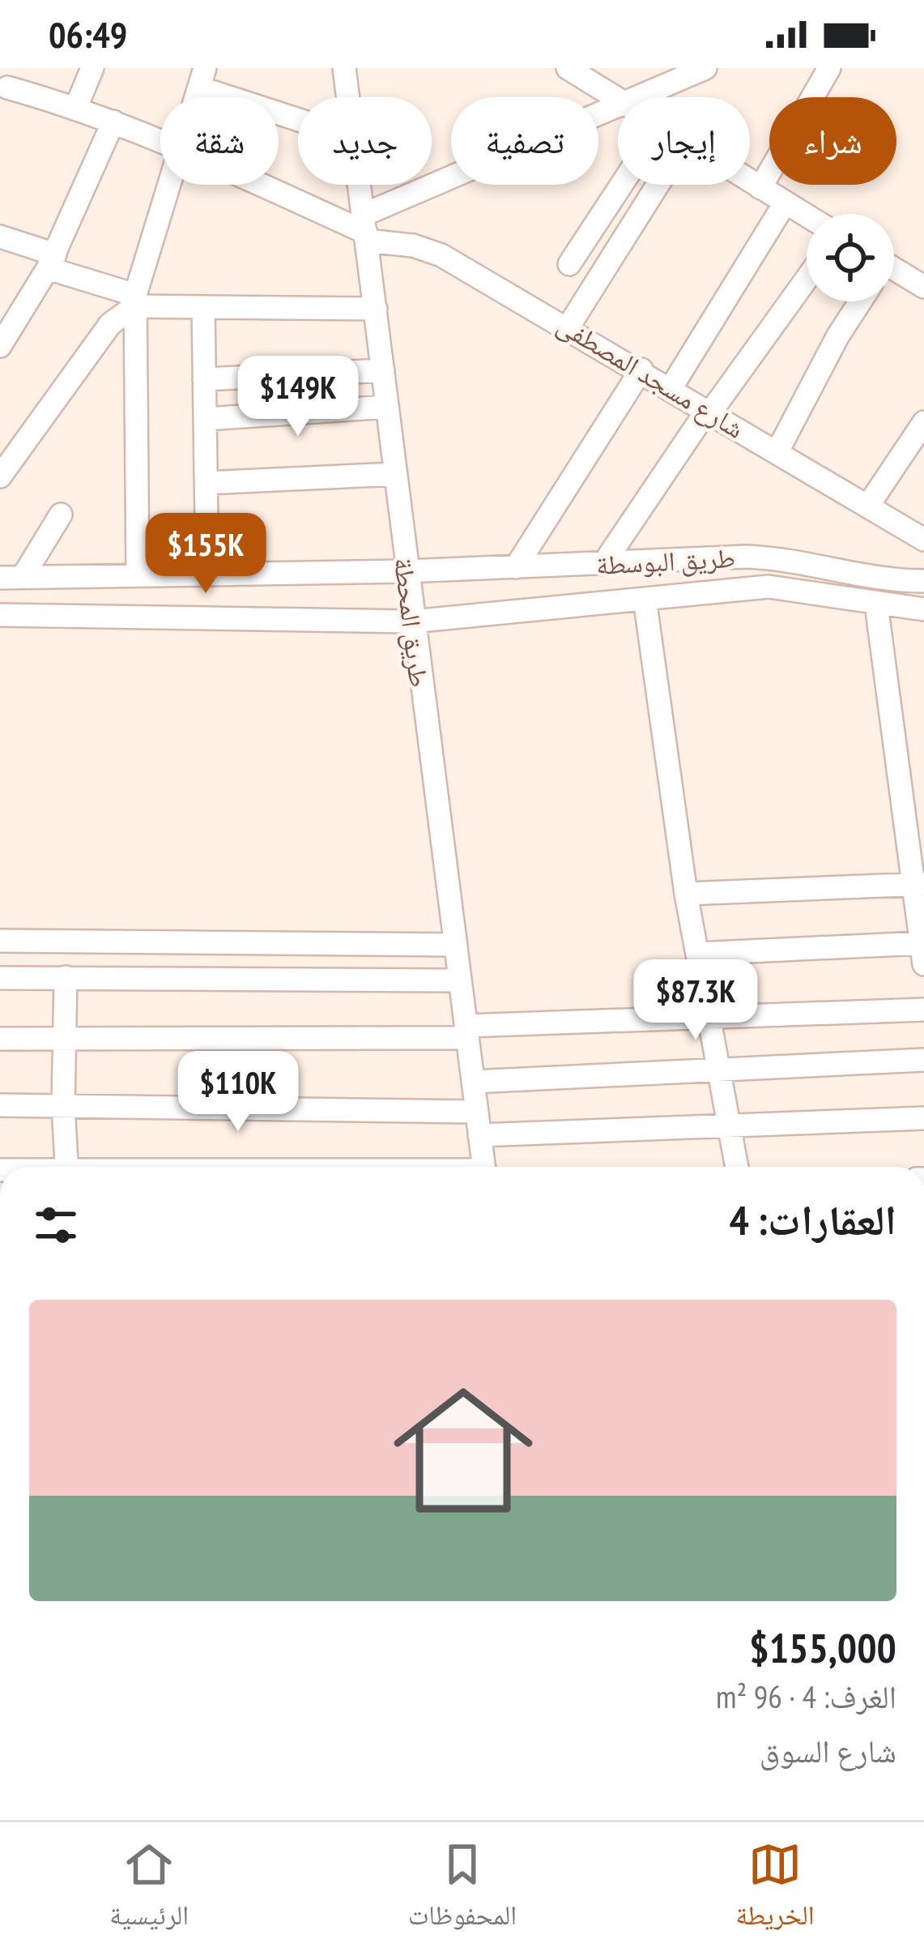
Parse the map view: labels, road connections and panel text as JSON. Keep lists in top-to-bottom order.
{
  "streets": {
    "street": ["شارع مسجد المصطفى", "طريق البوسطة", "طريق المحطة"]
  },
  "crossings": [
    ["شارع مسجد المصطفى", "طريق المحطة"],
    ["طريق البوسطة", "طريق المحطة"]
  ],
  "page": {
    "status": "06:49",
    "chip": [
      "شراء",
      "إيجار",
      "تصفية",
      "جديد",
      "شقة"
    ],
    "price": [
      "$149K",
      "$155K",
      "$87.3K",
      "$110K"
    ],
    "heading": "العقارات: 4",
    "list": [
      {
        "name": "$155,000",
        "note": "الغرف: 4 · 96 m² · شارع السوق"
      }
    ],
    "tabs": ["الخريطة", "المحفوظات", "الرئيسية"]
  }
}
